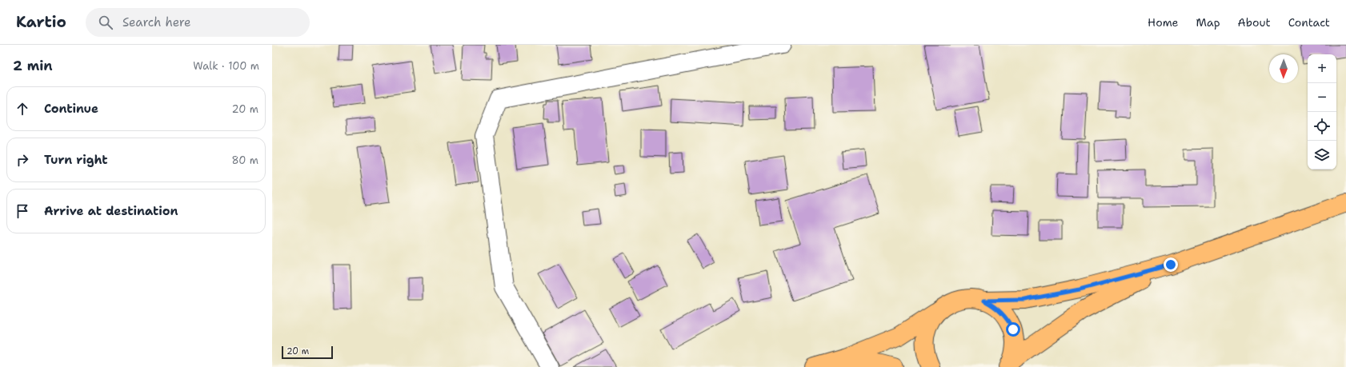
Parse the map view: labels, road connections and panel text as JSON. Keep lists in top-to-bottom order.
{
  "scale_bar": "20 m",
  "north": "bottom",
  "page": {
    "header": "Kartio",
    "search": "Search here",
    "nav": [
      "Home",
      "Map",
      "About",
      "Contact"
    ],
    "heading": ["2 min", "Walk · 100 m"],
    "map_buttons": ["+", "−"],
    "list": [
      ["Continue", "20 m"],
      ["Turn right", "80 m"],
      "Arrive at destination"
    ],
    "scale": "20 m"
  }
}
